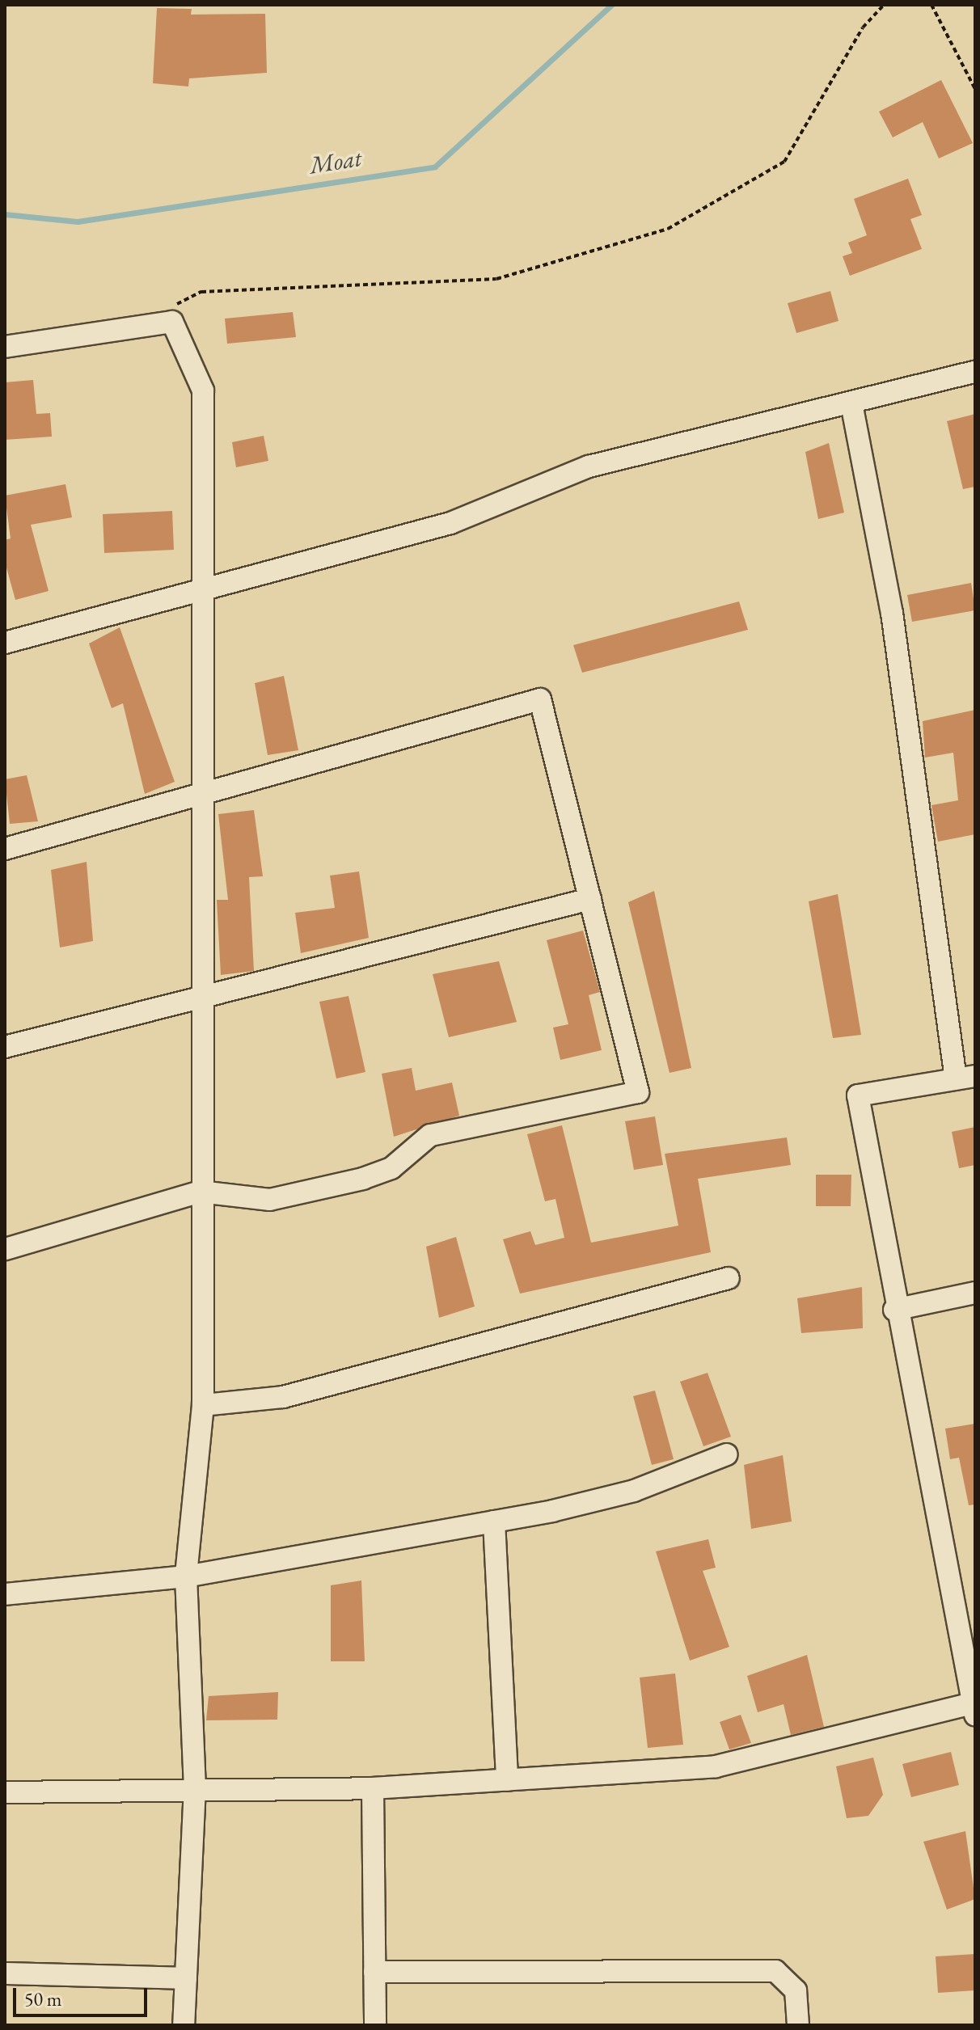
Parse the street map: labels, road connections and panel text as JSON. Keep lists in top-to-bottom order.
{
  "water": ["Moat"],
  "scale_bar": "50 m"
}
